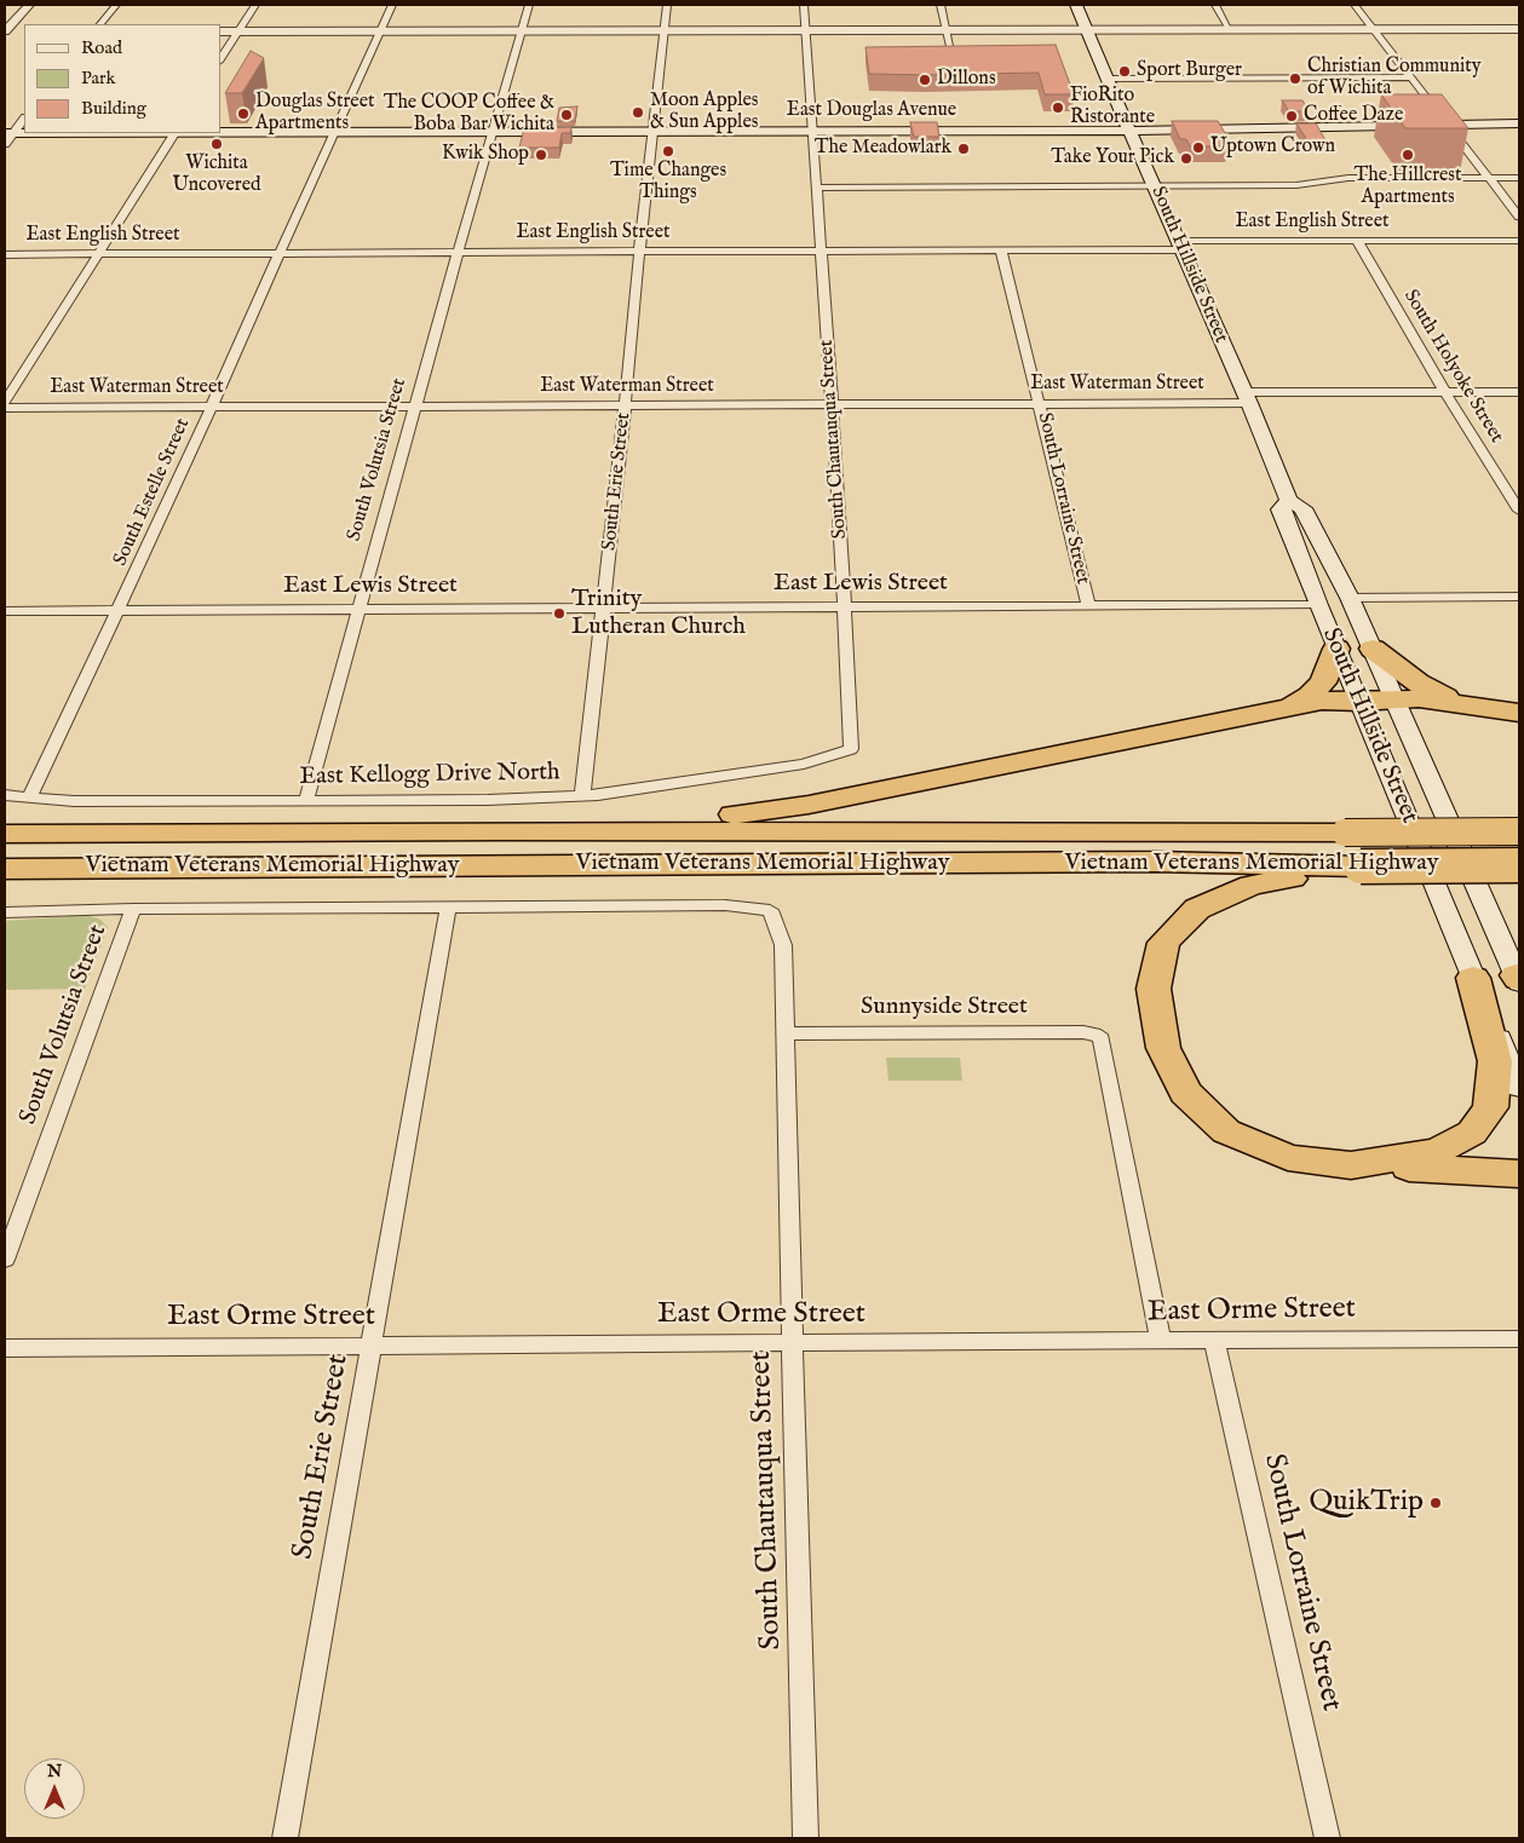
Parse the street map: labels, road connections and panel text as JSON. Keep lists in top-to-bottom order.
{
  "streets": {
    "highway": ["Vietnam Veterans Memorial Highway"],
    "main road": ["East Douglas Avenue", "South Hillside Street"],
    "street": [
      "East English Street",
      "South Holyoke Street",
      "East Waterman Street",
      "South Chautauqua Street",
      "South Volutsia Street",
      "South Erie Street",
      "South Estelle Street",
      "South Lorraine Street",
      "East Lewis Street",
      "East Kellogg Drive North",
      "Sunnyside Street",
      "East Orme Street"
    ]
  },
  "crossings": [
    ["East Douglas Avenue", "South Hillside Street"],
    ["East Douglas Avenue", "South Chautauqua Street"],
    ["East Douglas Avenue", "South Volutsia Street"],
    ["East Douglas Avenue", "South Erie Street"],
    ["East Douglas Avenue", "South Estelle Street"],
    ["East English Street", "South Hillside Street"],
    ["East English Street", "South Holyoke Street"],
    ["East English Street", "South Chautauqua Street"],
    ["East English Street", "South Volutsia Street"],
    ["East English Street", "South Erie Street"],
    ["East English Street", "South Estelle Street"],
    ["East English Street", "South Lorraine Street"],
    ["South Hillside Street", "East Waterman Street"],
    ["South Hillside Street", "East Lewis Street"],
    ["South Holyoke Street", "East Waterman Street"],
    ["East Waterman Street", "South Chautauqua Street"],
    ["East Waterman Street", "South Volutsia Street"],
    ["East Waterman Street", "South Erie Street"],
    ["East Waterman Street", "South Estelle Street"],
    ["East Waterman Street", "South Lorraine Street"],
    ["South Chautauqua Street", "South Erie Street"],
    ["South Chautauqua Street", "East Lewis Street"],
    ["South Chautauqua Street", "East Kellogg Drive North"],
    ["South Chautauqua Street", "Sunnyside Street"],
    ["South Chautauqua Street", "East Orme Street"],
    ["South Volutsia Street", "East Lewis Street"],
    ["South Volutsia Street", "East Kellogg Drive North"],
    ["South Erie Street", "East Lewis Street"],
    ["South Erie Street", "East Kellogg Drive North"],
    ["South Erie Street", "East Orme Street"],
    ["South Estelle Street", "East Lewis Street"],
    ["South Estelle Street", "East Kellogg Drive North"],
    ["South Lorraine Street", "East Lewis Street"],
    ["South Lorraine Street", "East Orme Street"],
    ["Sunnyside Street", "East Orme Street"]
  ],
  "places": [
    "Sport Burger",
    "Christian Community of Wichita",
    "Dillons",
    "FioRito Ristorante",
    "Moon Apples & Sun Apples",
    "Douglas Street Apartments",
    "The COOP Coffee & Boba Bar Wichita",
    "Coffee Daze",
    "Wichita Uncovered",
    "Uptown Crown",
    "The Meadowlark",
    "Time Changes Things",
    "Kwik Shop",
    "The Hillcrest Apartments",
    "Take Your Pick",
    "Trinity Lutheran Church",
    "QuikTrip"
  ],
  "legend": ["Road", "Park", "Building"],
  "north": "top"
}
